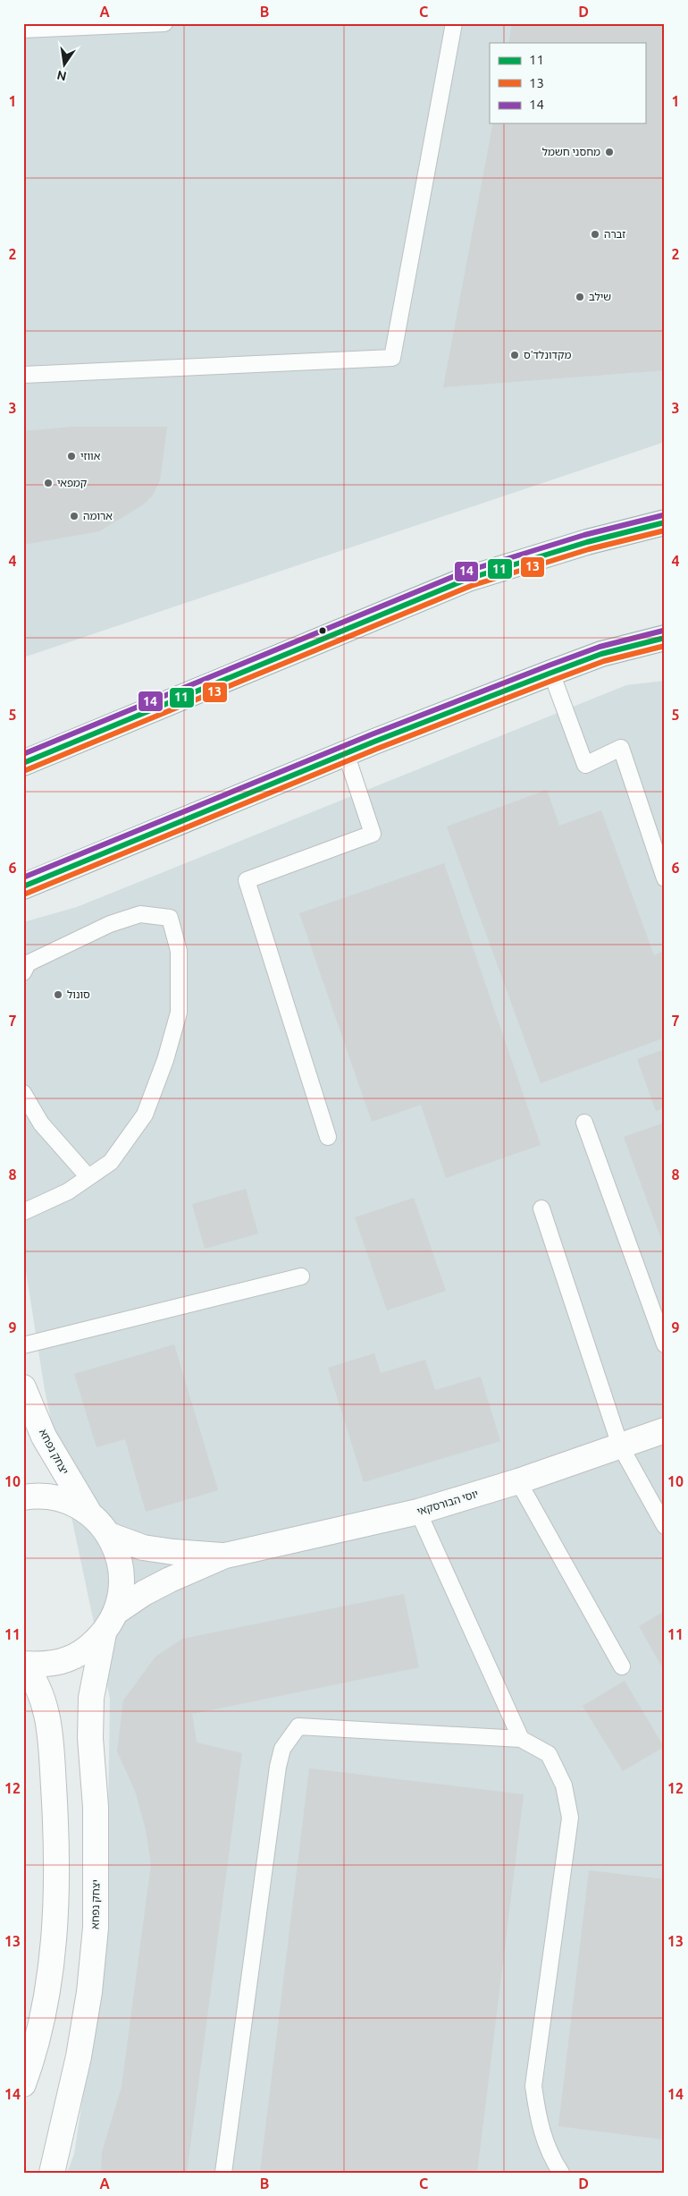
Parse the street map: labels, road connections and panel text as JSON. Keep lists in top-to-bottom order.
{
  "streets": {
    "street": ["יצחק נפחא", "יוסי הבורסקאי"]
  },
  "places": [
    "מחסני חשמל",
    "זברה",
    "שילב",
    "מקדונלד'ס",
    "אווזי",
    "קמפאי",
    "ארומה",
    "סונול"
  ],
  "lines": ["transit line 14", "transit line 11", "transit line 13"],
  "legend": ["11", "13", "14"],
  "north": "bottom",
  "grid": {
    "columns": [
      "A",
      "B",
      "C",
      "D"
    ],
    "rows": [
      "1",
      "2",
      "3",
      "4",
      "5",
      "6",
      "7",
      "8",
      "9",
      "10",
      "11",
      "12",
      "13",
      "14"
    ]
  }
}
